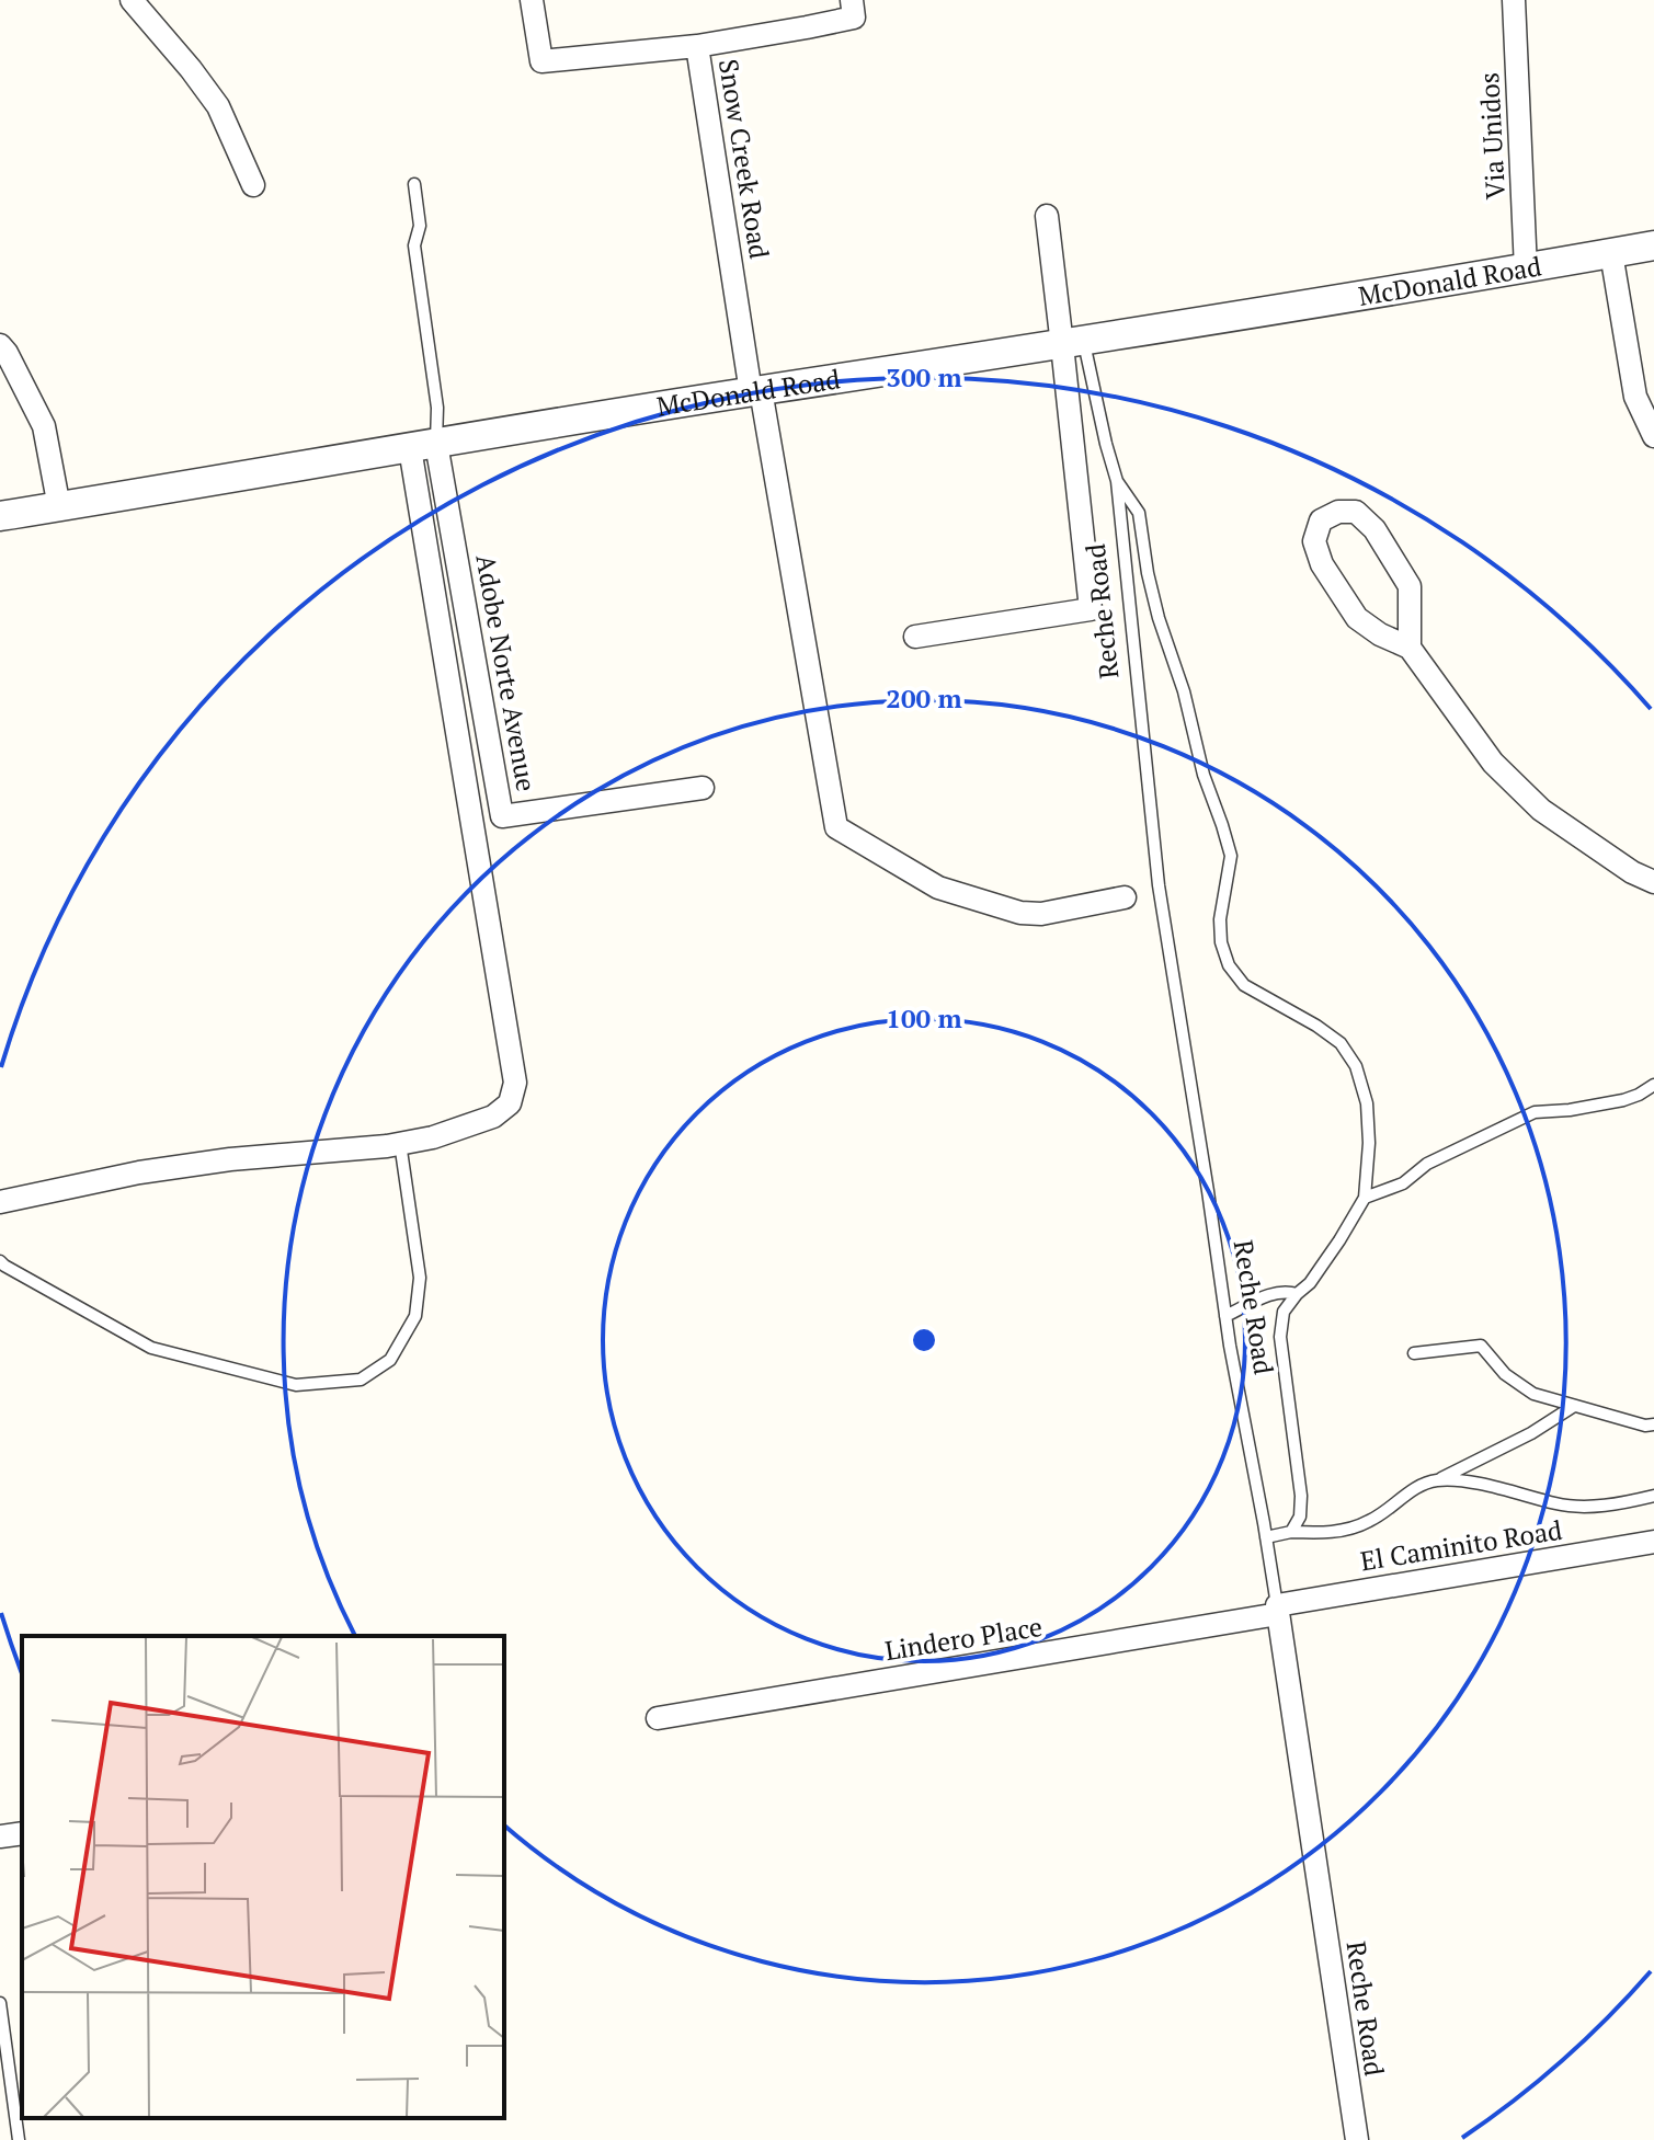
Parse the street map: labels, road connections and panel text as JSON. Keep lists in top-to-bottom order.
{
  "streets": {
    "street": [
      "Via Unidos",
      "Snow Creek Road",
      "McDonald Road",
      "Reche Road",
      "Adobe Norte Avenue",
      "El Caminito Road",
      "Lindero Place"
    ]
  },
  "crossings": [
    ["Via Unidos", "McDonald Road"],
    ["Snow Creek Road", "McDonald Road"],
    ["McDonald Road", "Reche Road"],
    ["McDonald Road", "Adobe Norte Avenue"],
    ["Reche Road", "El Caminito Road"],
    ["Reche Road", "Lindero Place"],
    ["El Caminito Road", "Lindero Place"]
  ],
  "rings": ["300 m", "200 m", "100 m"]
}
